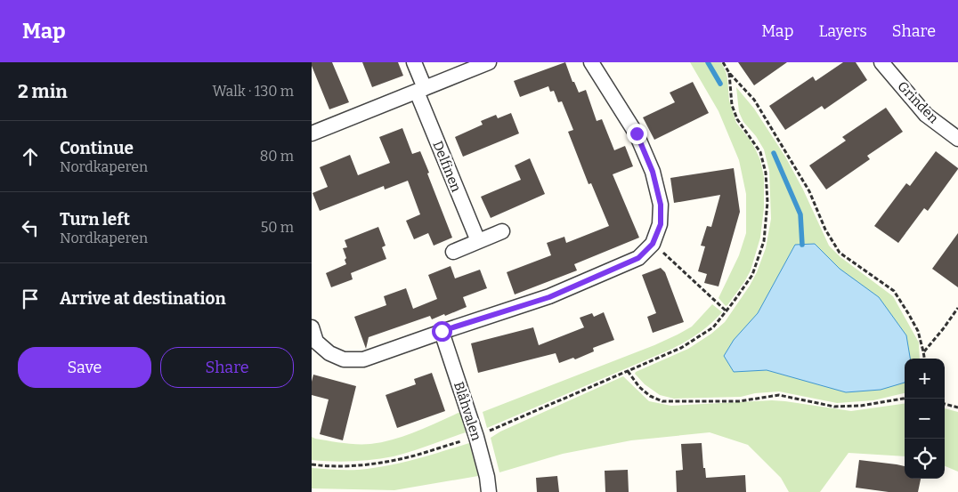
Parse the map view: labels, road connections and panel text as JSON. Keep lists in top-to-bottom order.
{
  "streets": {
    "street": ["Grinden", "Delfinen", "Blåhvalen"]
  },
  "page": {
    "header": "Map",
    "nav": ["Map", "Layers", "Share"],
    "heading": ["2 min", "Walk · 130 m"],
    "list": [
      ["Continue", "Nordkaperen", "80 m"],
      ["Turn left", "Nordkaperen", "50 m"],
      "Arrive at destination"
    ],
    "buttons": ["Save", "Share"],
    "map_buttons": ["+", "−"]
  }
}
